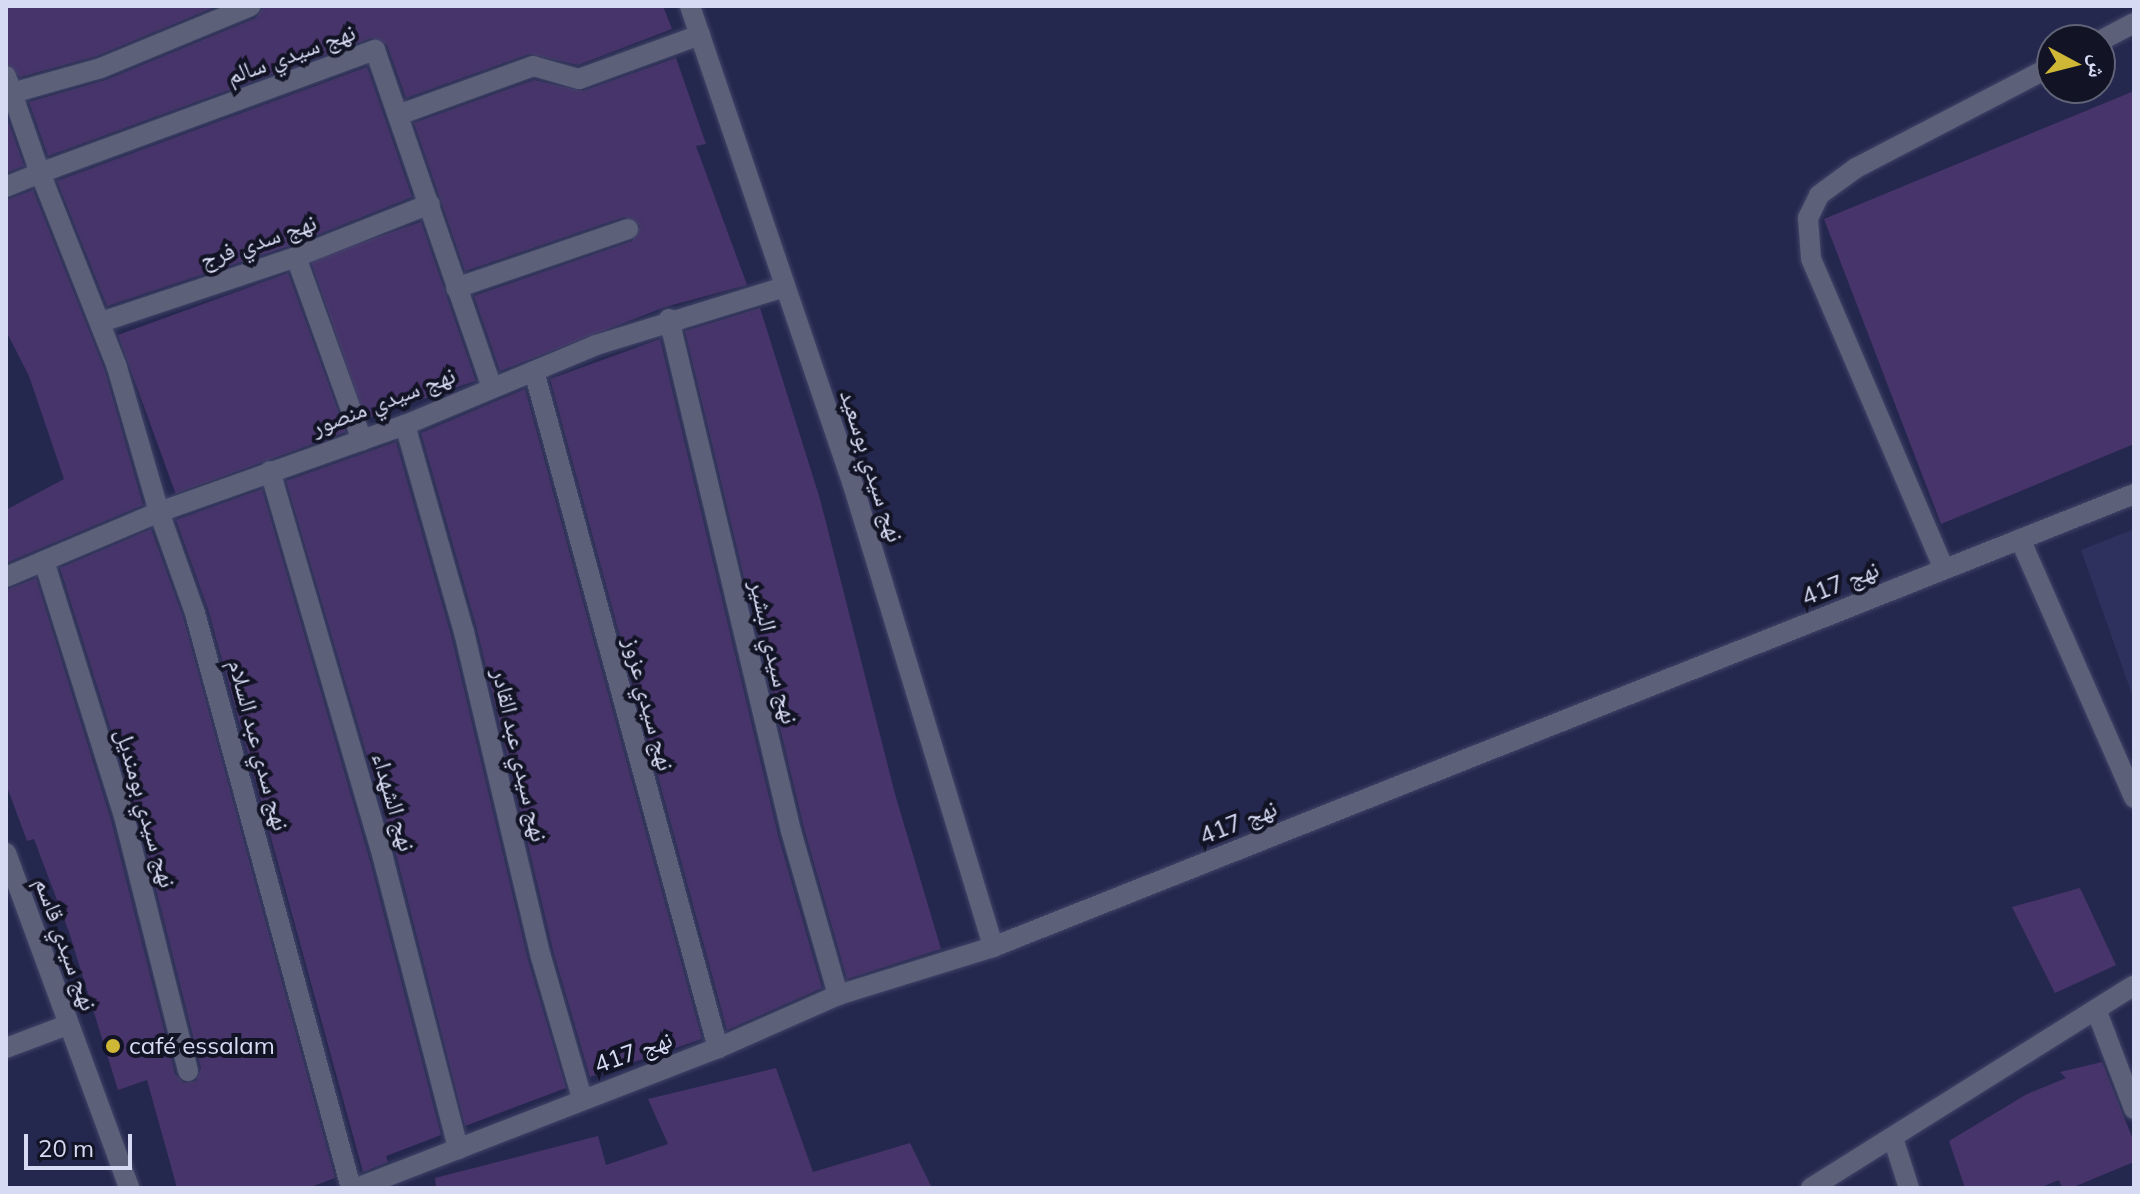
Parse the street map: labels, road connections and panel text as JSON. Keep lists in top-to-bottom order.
{
  "streets": {
    "street": [
      "نهج سيدي سالم",
      "نهج سدي فرج",
      "نهج سيدي منصور",
      "نهج سيدي بوسعيد",
      "نهج 417",
      "نهج سيدي البشير",
      "نهج سيدي عزوز",
      "نهج سدي عبد السلام",
      "نهج سيدي عبد القادر",
      "نهج الشهداء",
      "نهج سيدي بومنديل",
      "نهج سيدي قاسم"
    ]
  },
  "crossings": [
    ["نهج سيدي سالم", "نهج سدي عبد السلام"],
    ["نهج سدي فرج", "نهج سدي عبد السلام"],
    ["نهج سيدي منصور", "نهج سيدي بوسعيد"],
    ["نهج سيدي منصور", "نهج سيدي البشير"],
    ["نهج سيدي منصور", "نهج سيدي عزوز"],
    ["نهج سيدي منصور", "نهج سدي عبد السلام"],
    ["نهج سيدي منصور", "نهج سيدي عبد القادر"],
    ["نهج سيدي منصور", "نهج الشهداء"],
    ["نهج سيدي منصور", "نهج سيدي بومنديل"],
    ["نهج سيدي بوسعيد", "نهج 417"],
    ["نهج 417", "نهج سيدي البشير"],
    ["نهج 417", "نهج سيدي عزوز"],
    ["نهج 417", "نهج سدي عبد السلام"],
    ["نهج 417", "نهج سيدي عبد القادر"],
    ["نهج 417", "نهج الشهداء"]
  ],
  "places": ["café essalam"],
  "scale_bar": "20 m",
  "north": "right"
}
